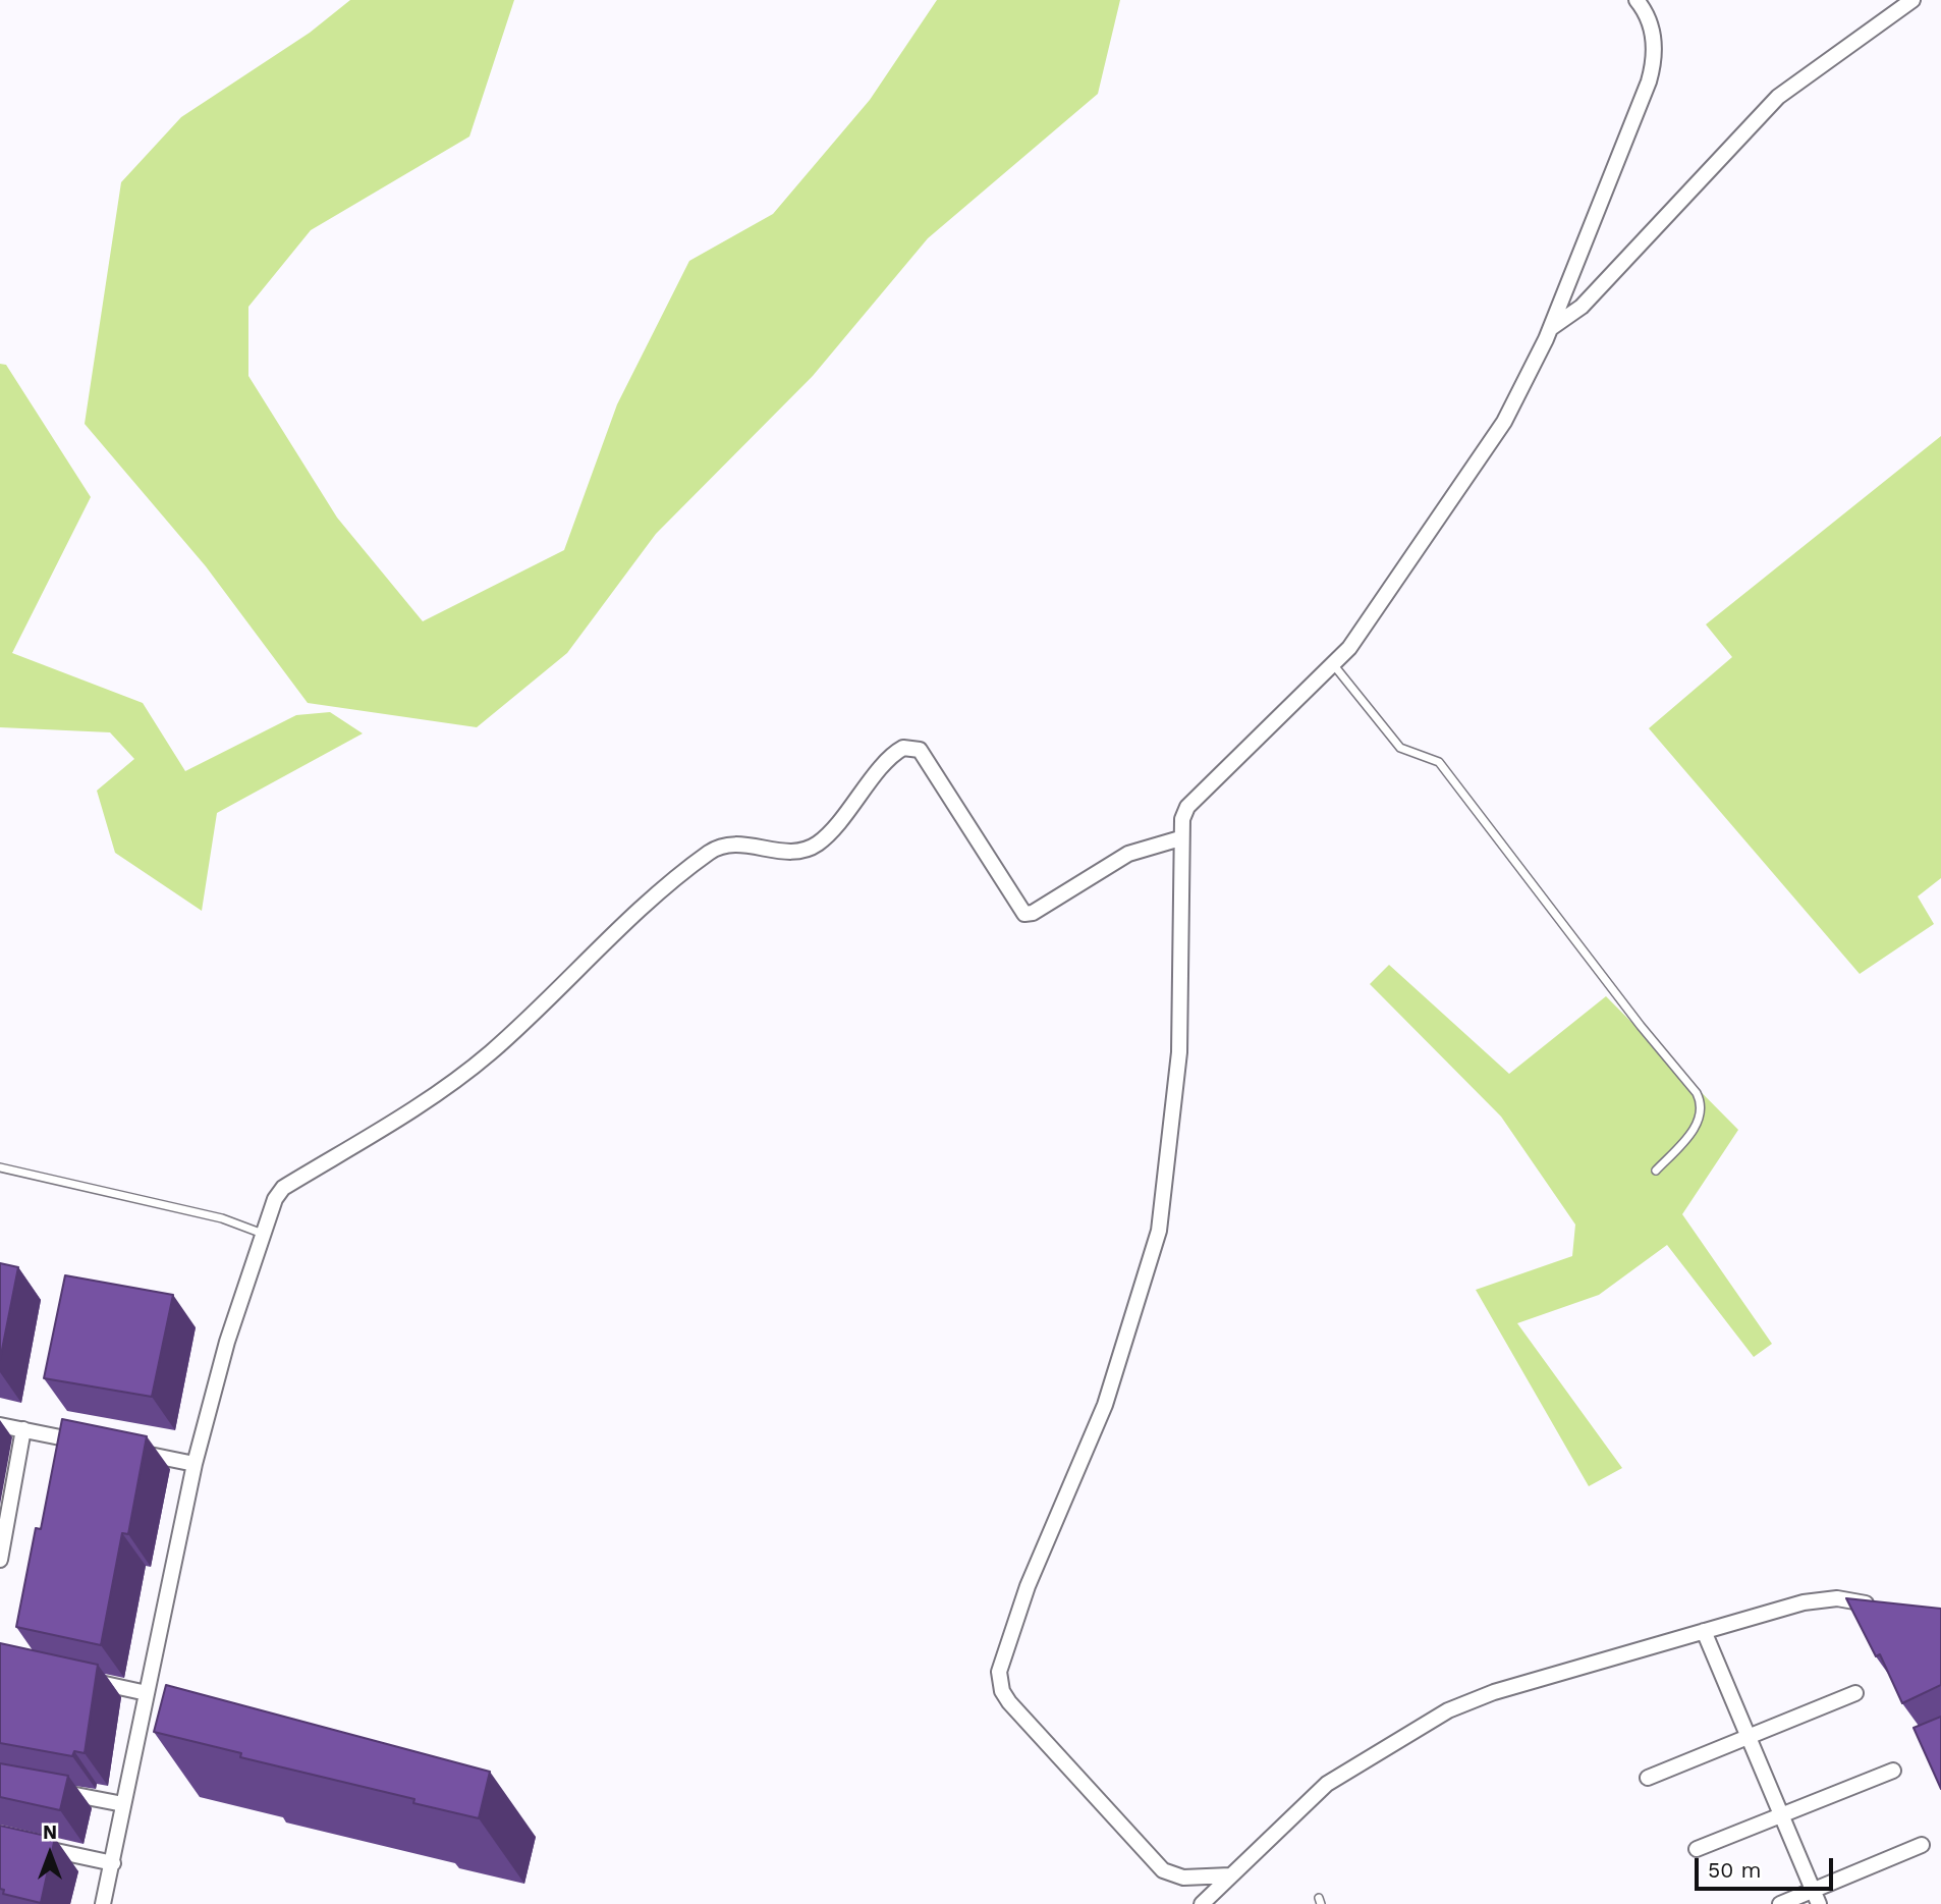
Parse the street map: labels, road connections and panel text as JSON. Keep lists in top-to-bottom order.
{
  "scale_bar": "50 m",
  "north": "top"
}
